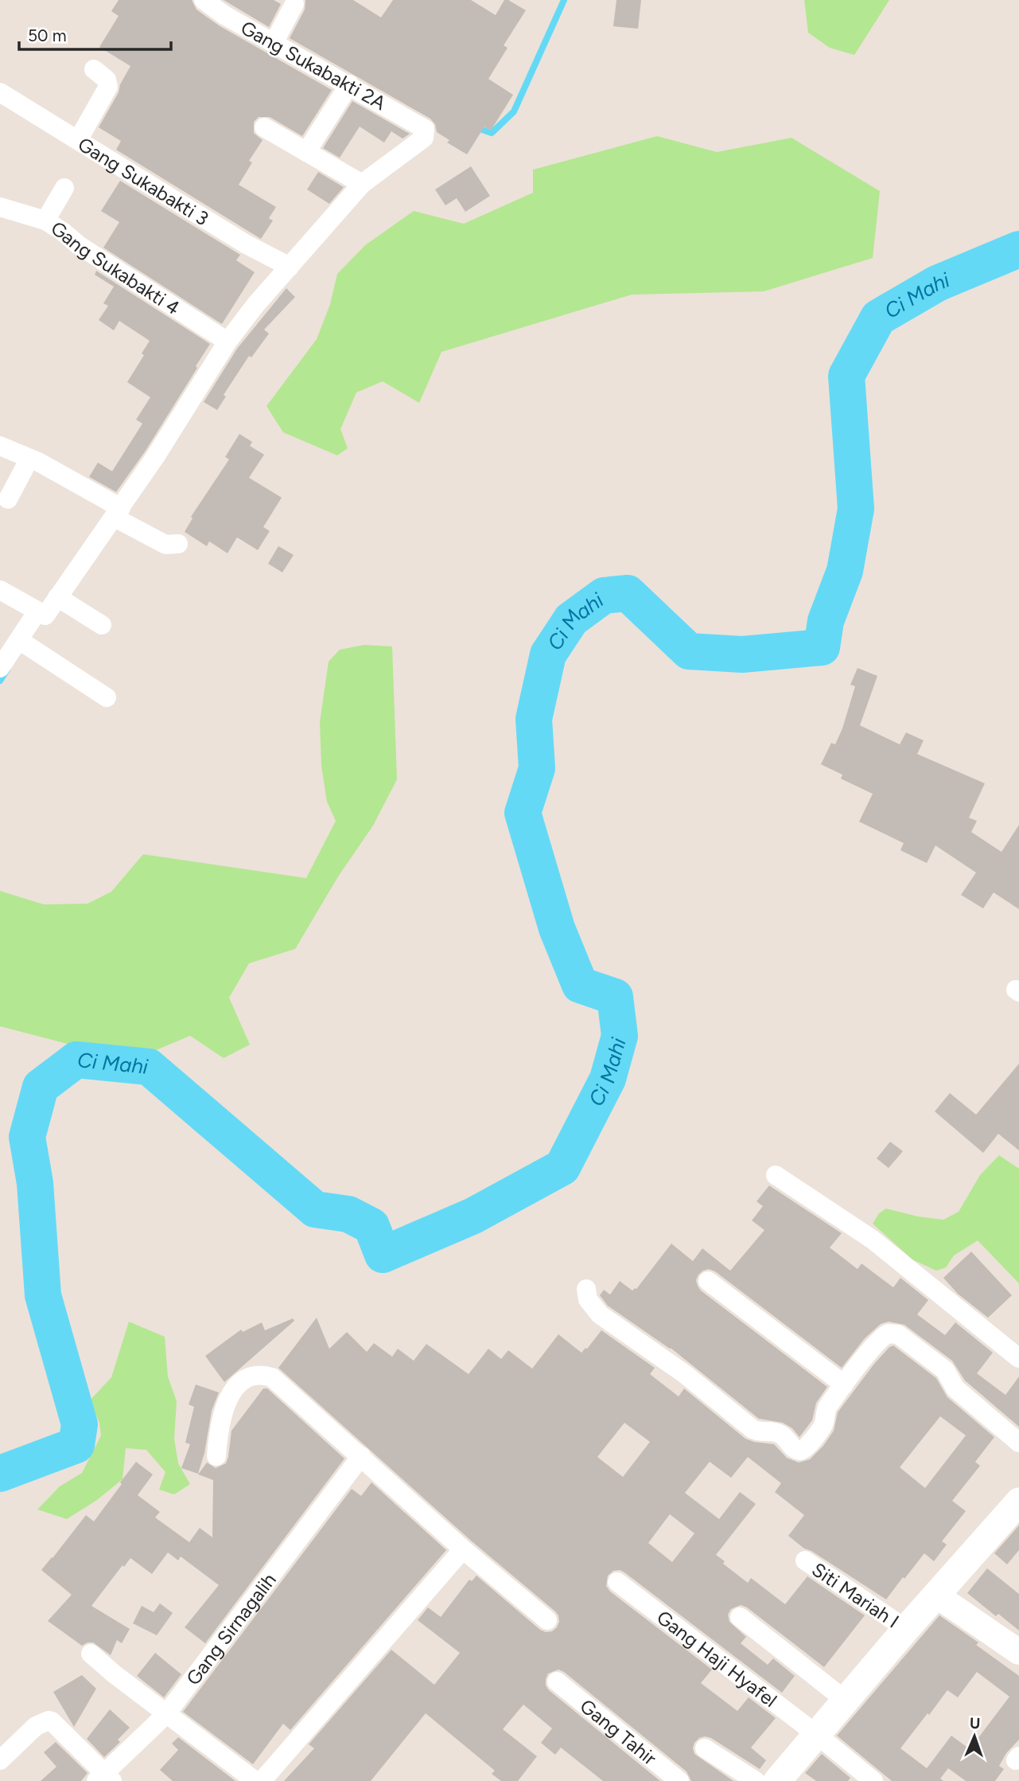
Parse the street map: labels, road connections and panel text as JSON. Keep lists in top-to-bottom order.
{
  "streets": {
    "street": [
      "Gang Sukabakti 2A",
      "Gang Sukabakti 3",
      "Gang Sukabakti 4",
      "Siti Mariah I",
      "Gang Sirnagalih",
      "Gang Haji Hyafel",
      "Gang Tahir"
    ]
  },
  "water": ["Ci Mahi"],
  "scale_bar": "50 m",
  "north": "top"
}
